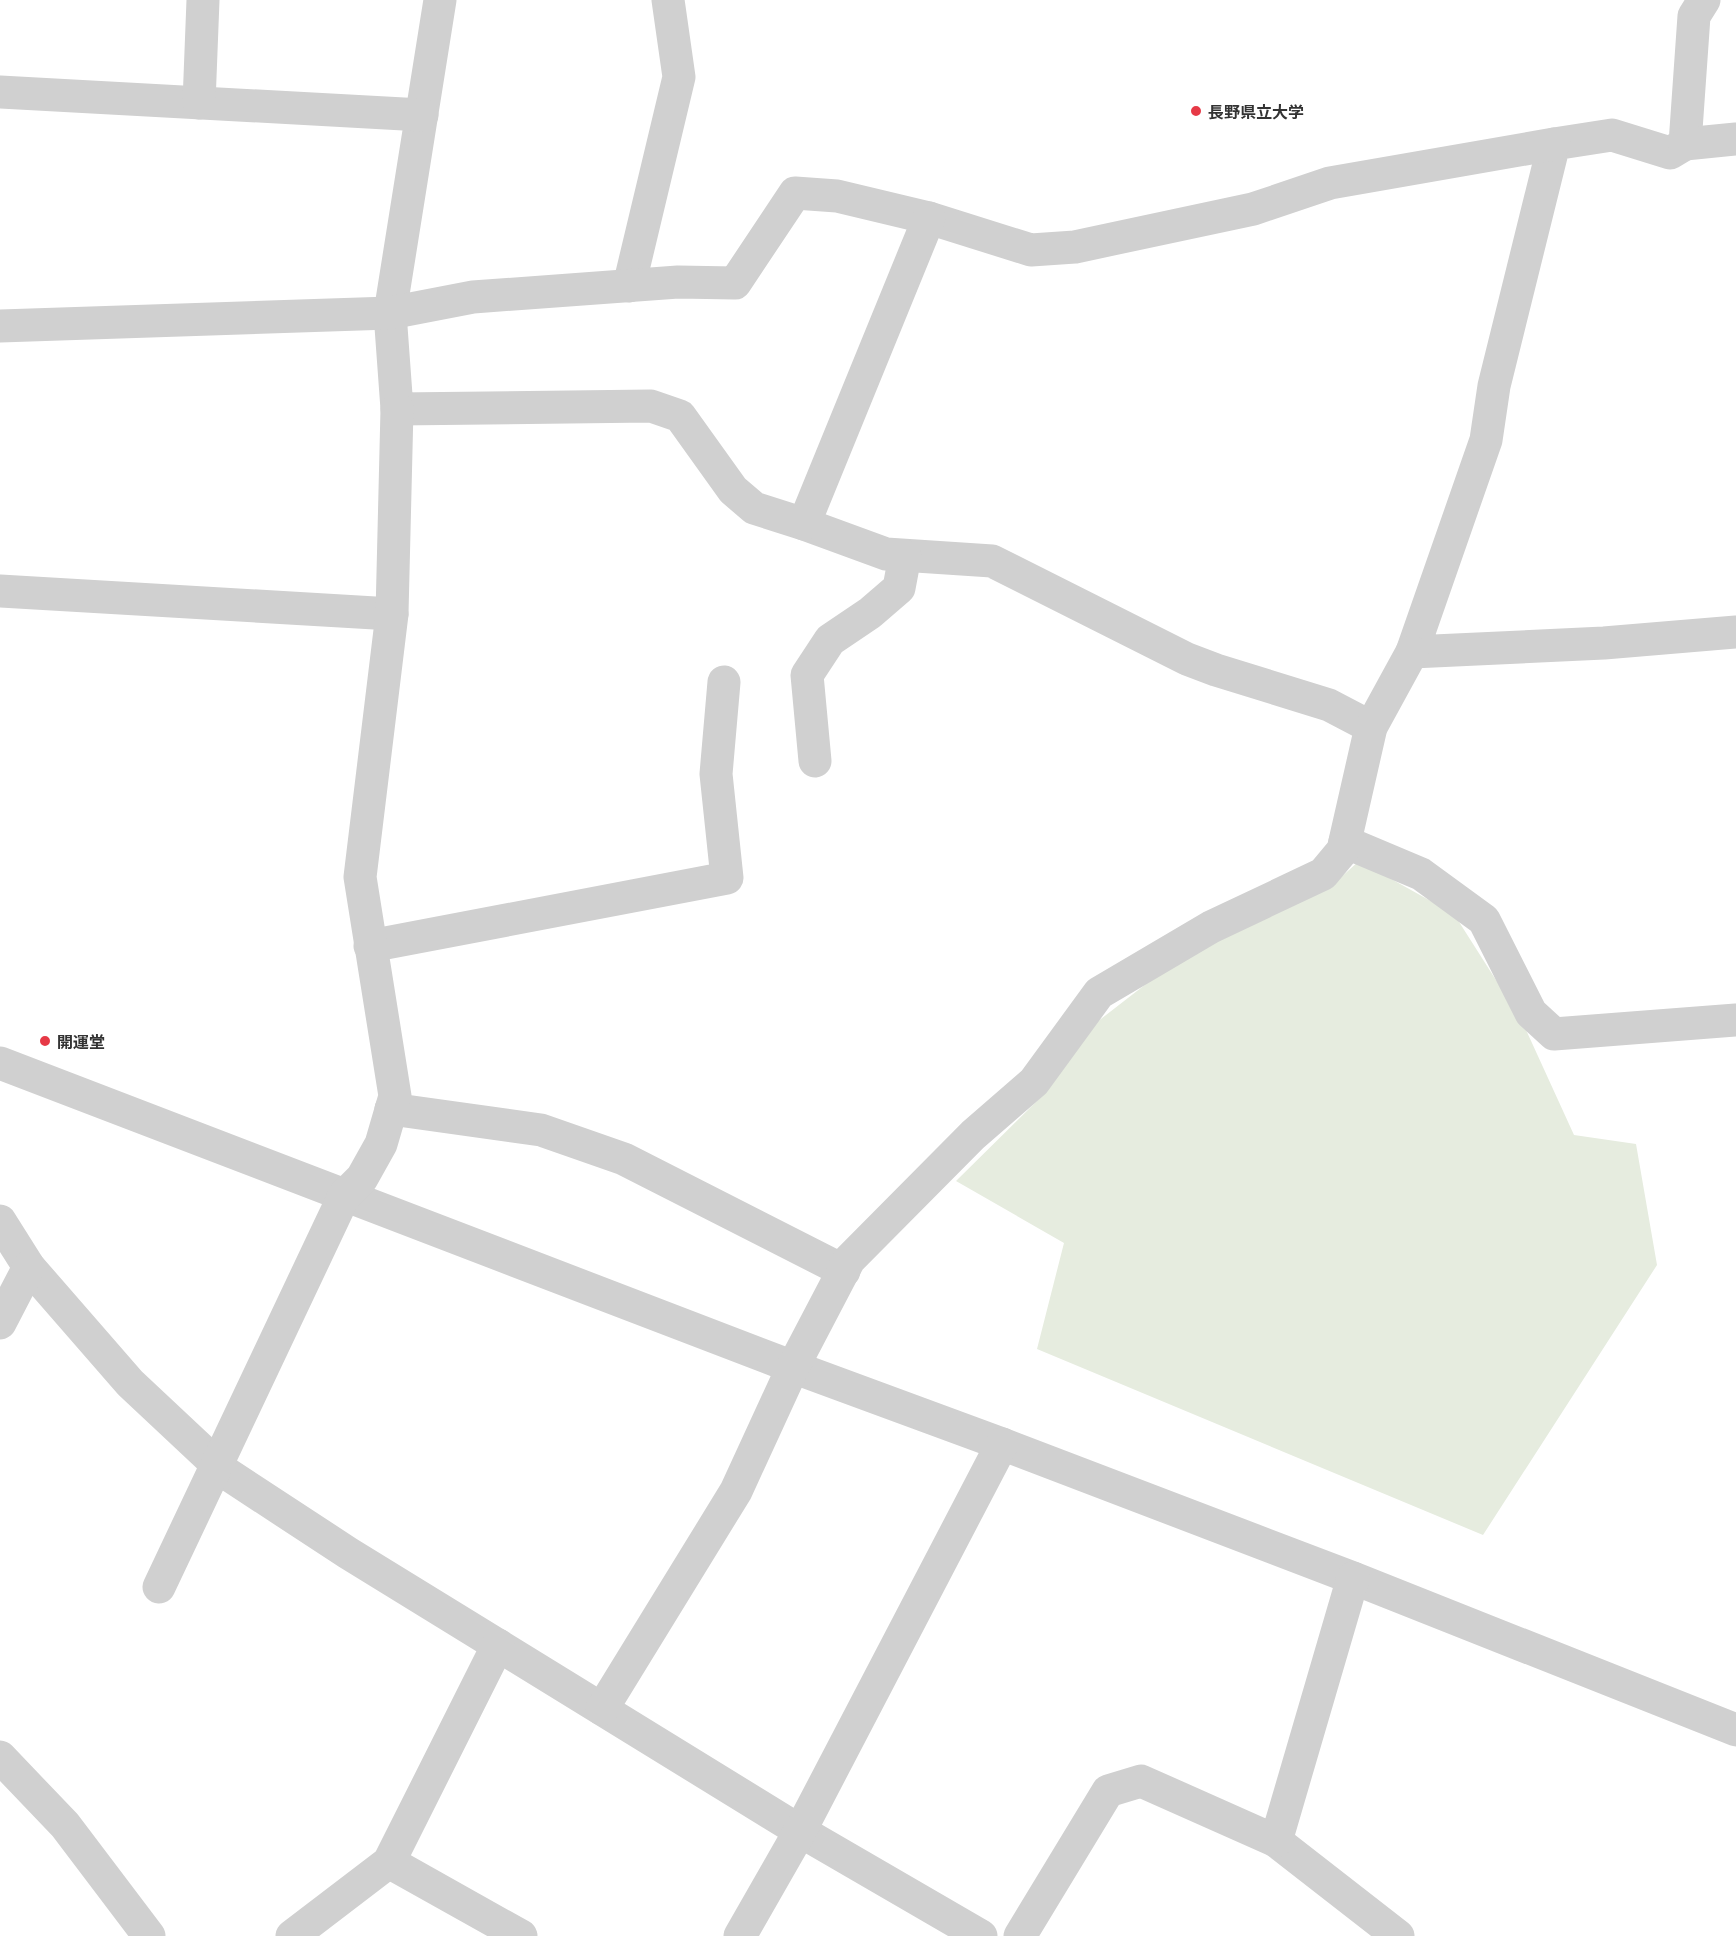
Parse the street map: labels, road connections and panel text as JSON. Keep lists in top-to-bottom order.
{
  "places": ["長野県立大学", "開運堂"]
}
